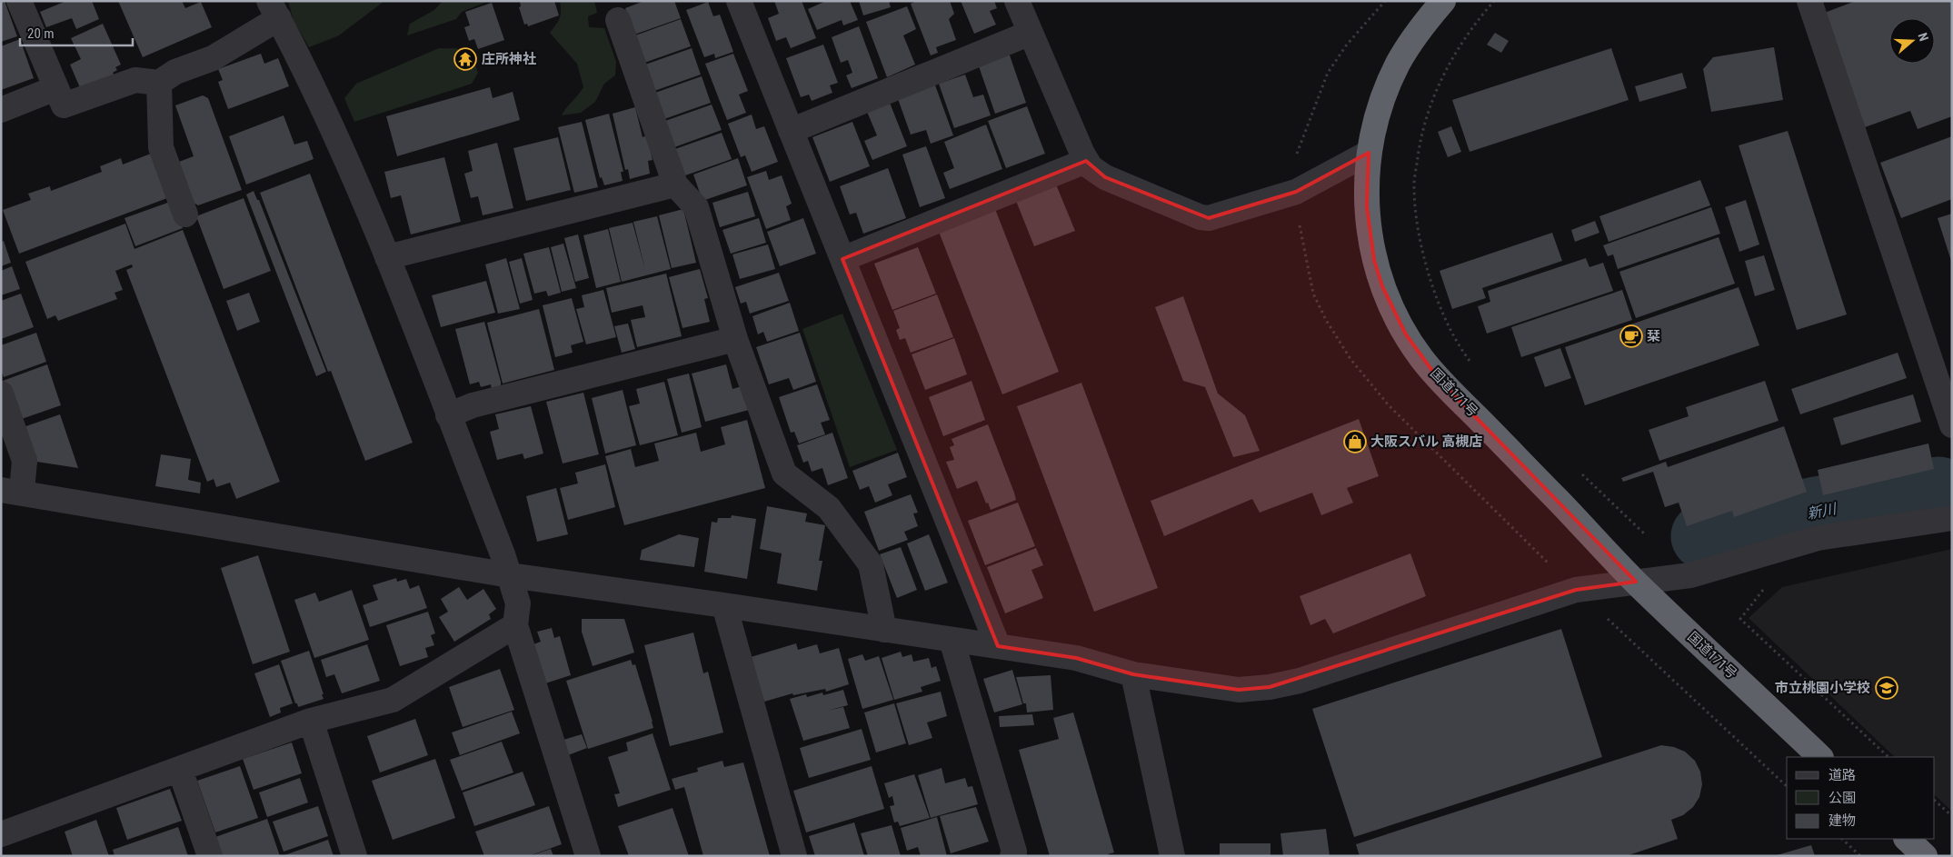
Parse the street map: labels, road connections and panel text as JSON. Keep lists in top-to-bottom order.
{
  "streets": {
    "highway": ["国道171号"]
  },
  "water": ["新川"],
  "places": {
    "temple": ["庄所神社"],
    "cafe": ["栞"],
    "shop": ["大阪スバル 高槻店"],
    "school or university": ["市立桃園小学校"]
  },
  "legend": ["道路", "公園", "建物"],
  "scale_bar": "20 m",
  "north": "right"
}
